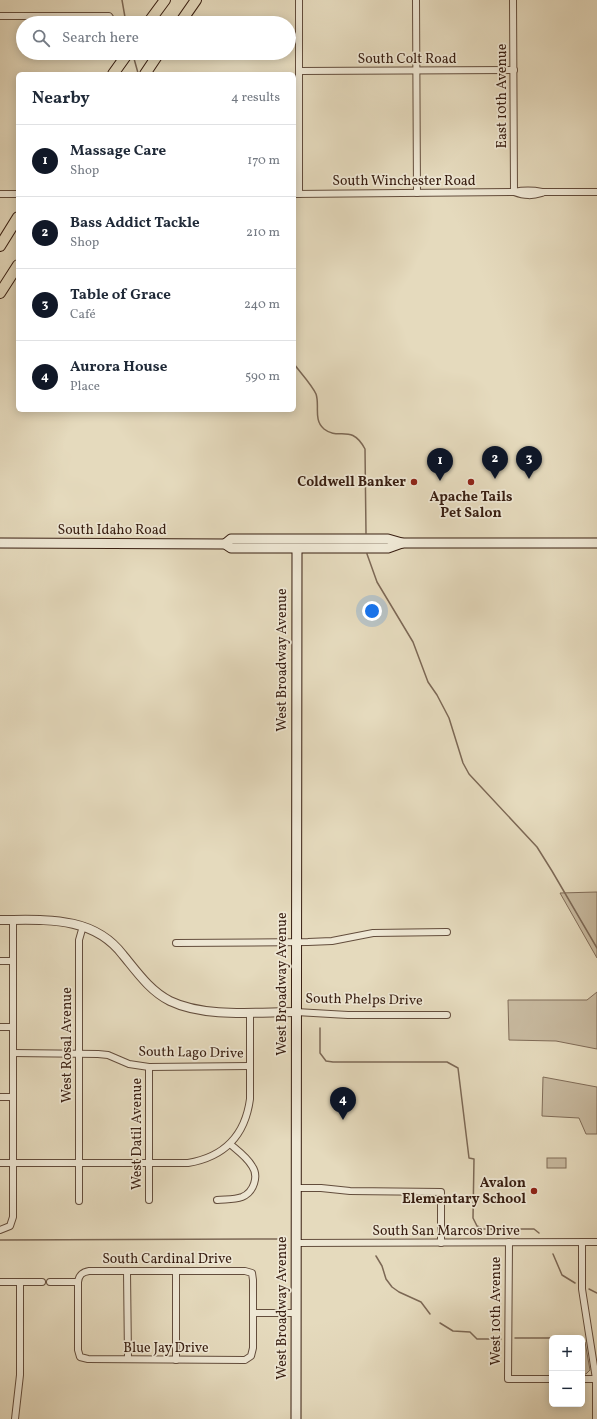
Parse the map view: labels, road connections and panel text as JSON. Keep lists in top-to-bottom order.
{
  "streets": {
    "main road": ["South Idaho Road", "West Broadway Avenue"],
    "street": [
      "South Colt Road",
      "East 10th Avenue",
      "South Winchester Road",
      "South Phelps Drive",
      "West Rosal Avenue",
      "South Lago Drive",
      "West Datil Avenue",
      "South San Marcos Drive",
      "South Cardinal Drive",
      "West 10th Avenue",
      "Blue Jay Drive"
    ]
  },
  "crossings": [
    ["South Colt Road", "East 10th Avenue"],
    ["East 10th Avenue", "South Winchester Road"],
    ["South Idaho Road", "West Broadway Avenue"],
    ["West Broadway Avenue", "South Phelps Drive"],
    ["West Broadway Avenue", "South San Marcos Drive"],
    ["South Phelps Drive", "West Rosal Avenue"],
    ["West Rosal Avenue", "South Lago Drive"],
    ["South Lago Drive", "West Datil Avenue"],
    ["South San Marcos Drive", "West 10th Avenue"],
    ["South Cardinal Drive", "Blue Jay Drive"]
  ],
  "places": ["Coldwell Banker", "Apache Tails Pet Salon", "Avalon Elementary School"],
  "page": {
    "search": "Search here",
    "heading": ["Nearby", "4 results"],
    "list": [
      {
        "mark": "1",
        "name": "Massage Care",
        "note": "Shop",
        "value": "170 m"
      },
      {
        "mark": "2",
        "name": "Bass Addict Tackle",
        "note": "Shop",
        "value": "210 m"
      },
      {
        "mark": "3",
        "name": "Table of Grace",
        "note": "Café",
        "value": "240 m"
      },
      {
        "mark": "4",
        "name": "Aurora House",
        "note": "Place",
        "value": "590 m"
      }
    ],
    "pins": [
      "2",
      "3",
      "1",
      "4"
    ],
    "map_buttons": ["+", "−"]
  }
}
